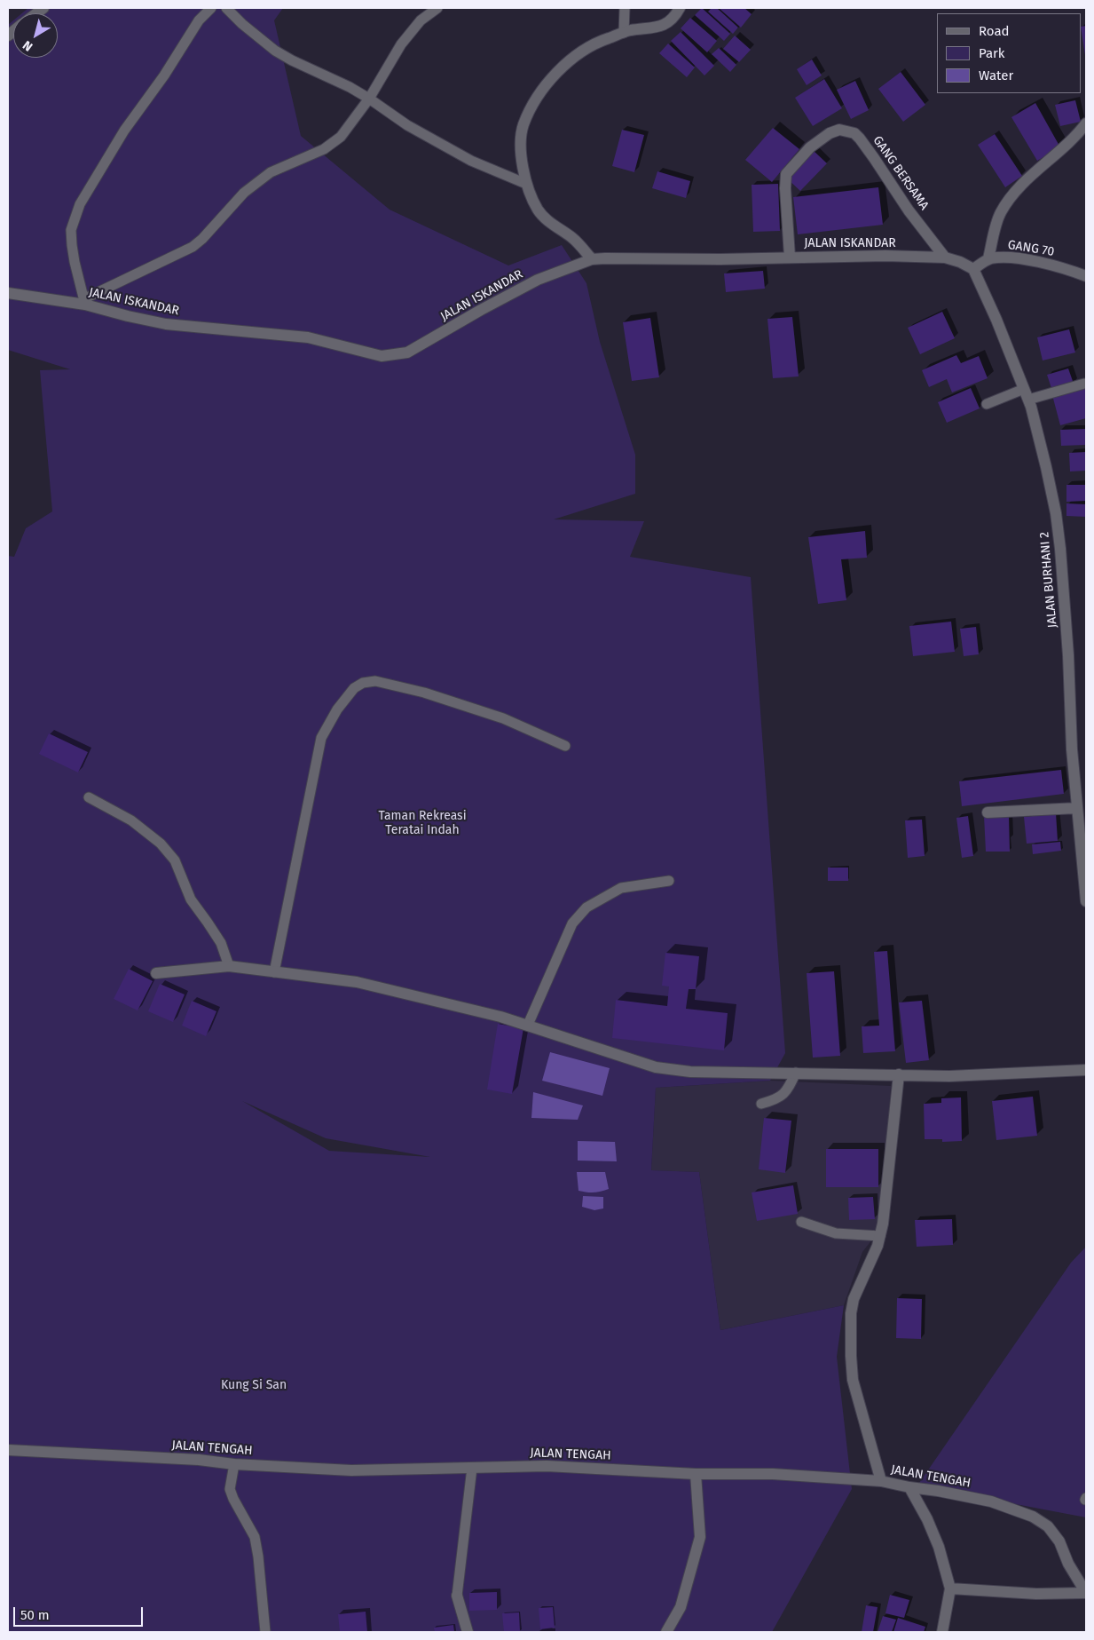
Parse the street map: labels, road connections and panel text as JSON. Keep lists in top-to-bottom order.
{
  "streets": {
    "street": [
      "GANG BERSAMA",
      "JALAN ISKANDAR",
      "GANG 70",
      "JALAN BURHANI 2",
      "JALAN TENGAH"
    ]
  },
  "crossings": [
    ["GANG BERSAMA", "JALAN ISKANDAR"],
    ["JALAN ISKANDAR", "JALAN BURHANI 2"]
  ],
  "parks": ["Taman Rekreasi Teratai Indah", "Kung Si San"],
  "legend": ["Road", "Park", "Water"],
  "scale_bar": "50 m",
  "north": "bottom left"
}
